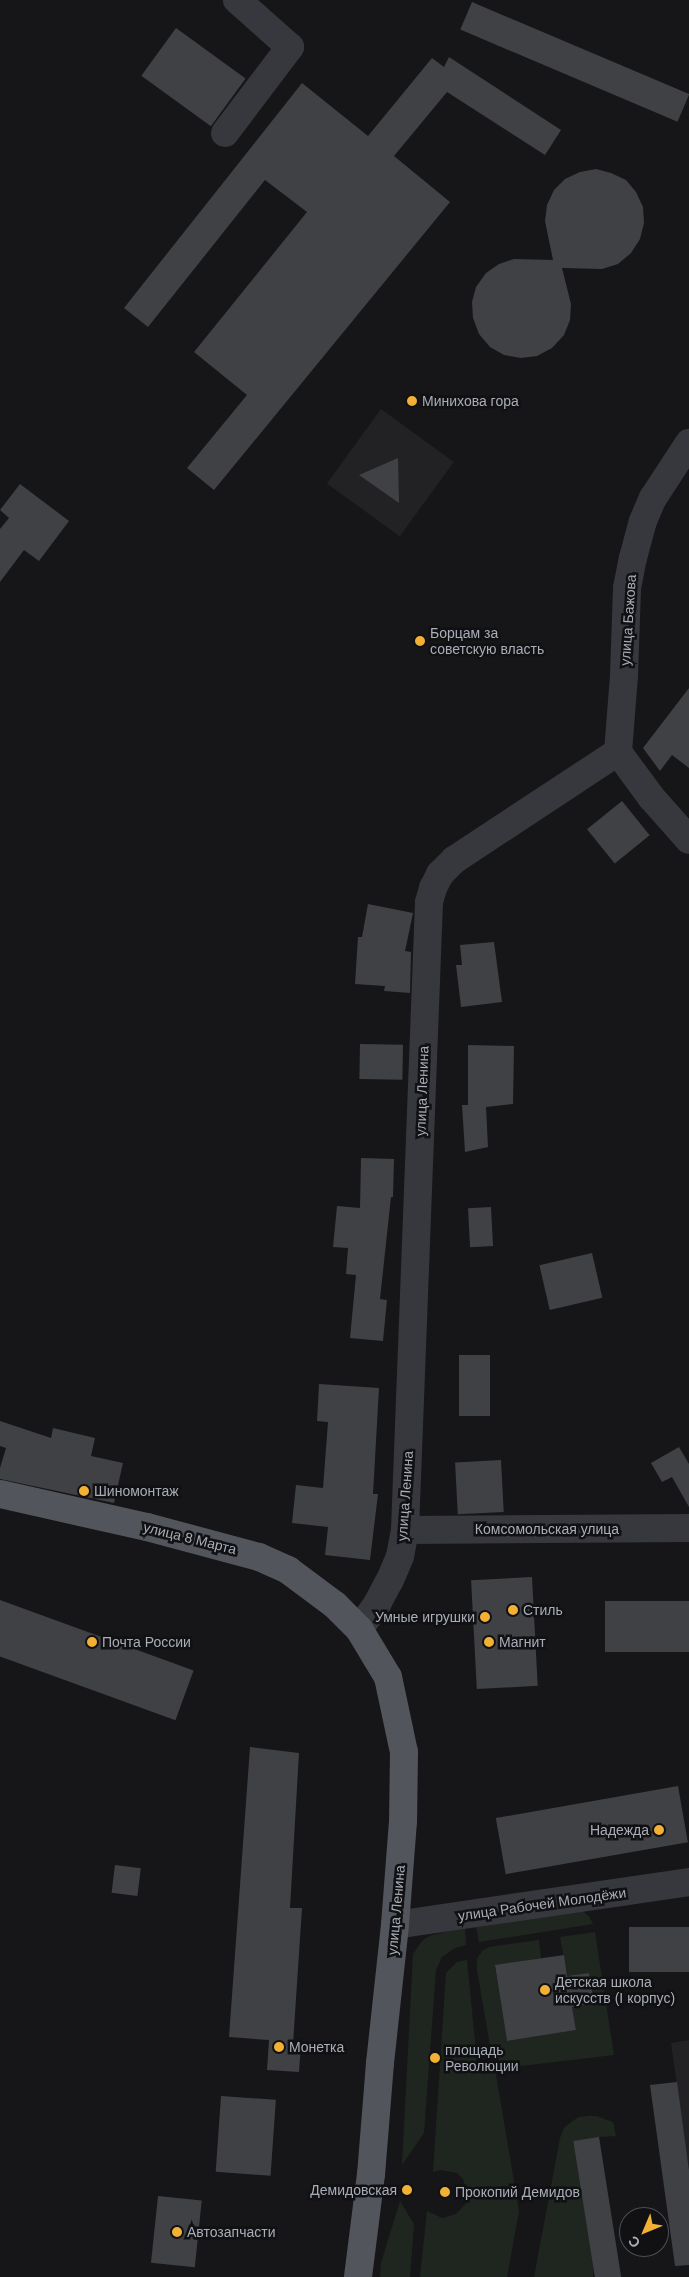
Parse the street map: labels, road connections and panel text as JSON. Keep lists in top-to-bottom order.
{
  "streets": {
    "main road": ["улица Ленина", "улица 8 Марта"],
    "street": ["улица Бажова", "Комсомольская улица", "улица Рабочей Молодёжи"]
  },
  "crossings": [
    ["улица Бажова", "улица Ленина"],
    ["улица Ленина", "Комсомольская улица"],
    ["улица Ленина", "улица 8 Марта"],
    ["улица Ленина", "улица Рабочей Молодёжи"]
  ],
  "places": [
    "Минихова гора",
    "Борцам за советскую власть",
    "Шиномонтаж",
    "Стиль",
    "Умные игрушки",
    "Почта России",
    "Магнит",
    "Надежда",
    "Детская школа искусств (I корпус)",
    "Монетка",
    "площадь Революции",
    "Демидовская",
    "Прокопий Демидов",
    "Автозапчасти"
  ],
  "north": "bottom left"
}
